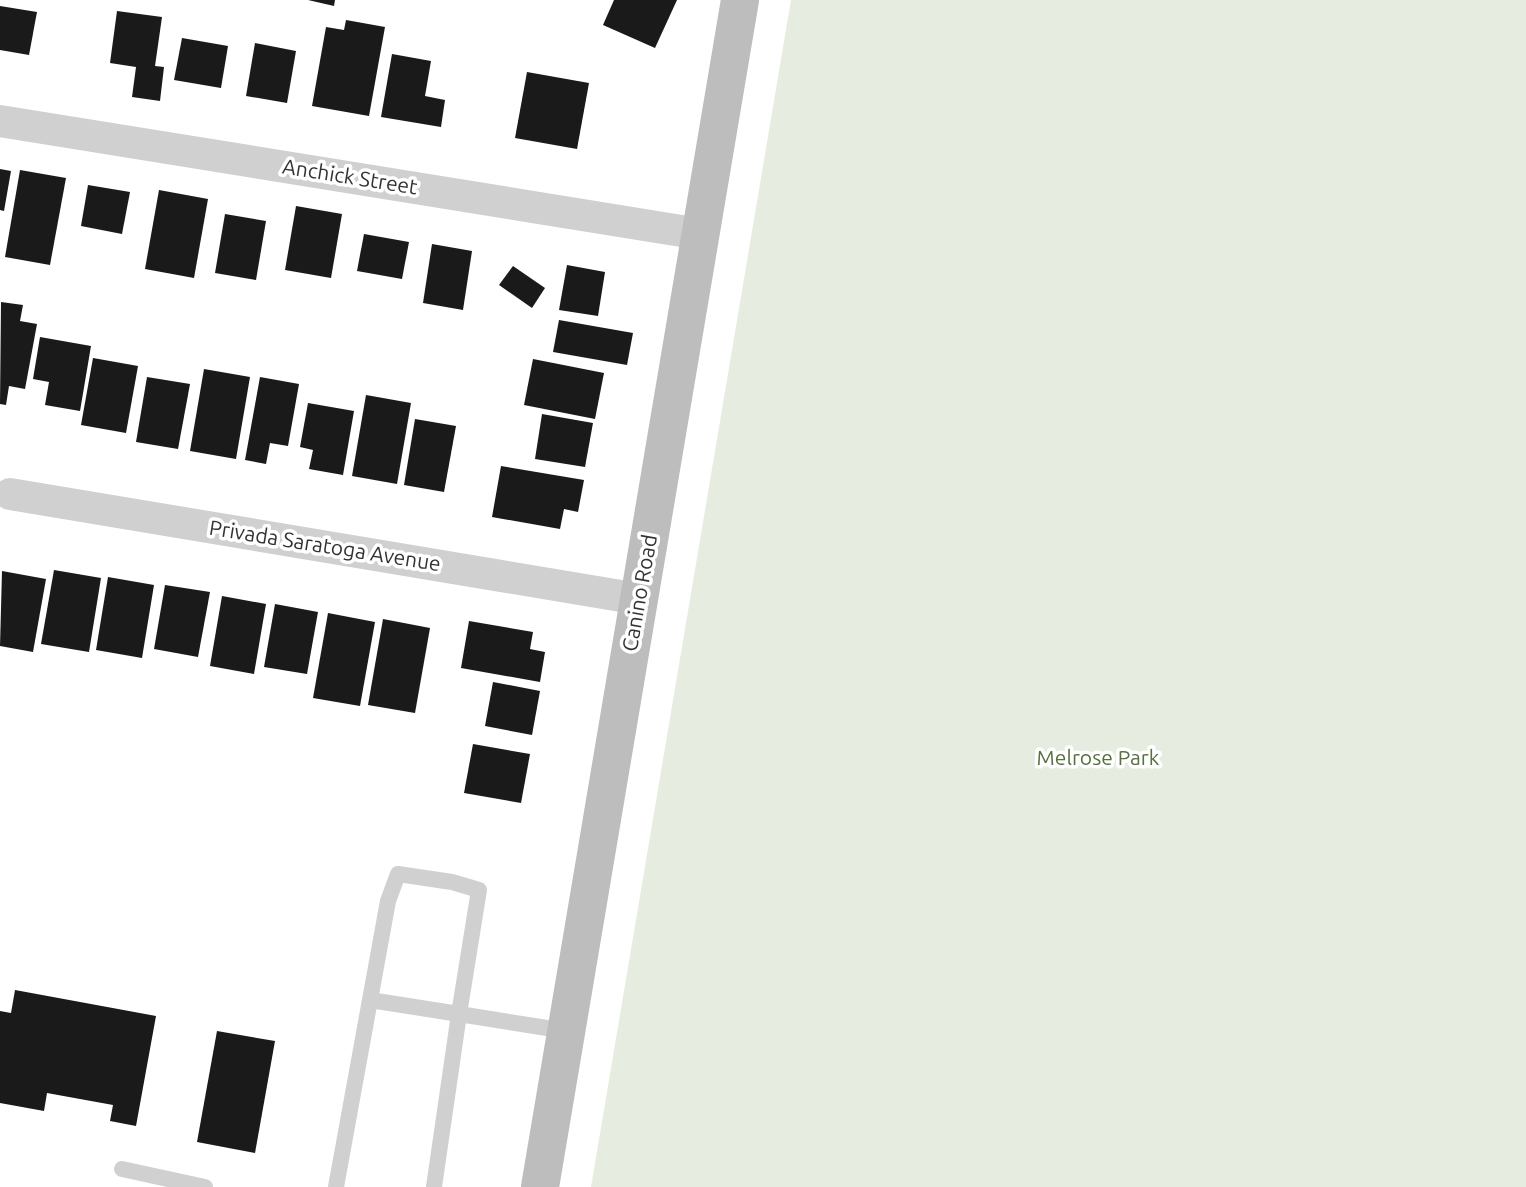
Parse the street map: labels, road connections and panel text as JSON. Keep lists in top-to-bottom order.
{
  "streets": {
    "street": ["Anchick Street", "Privada Saratoga Avenue", "Canino Road"]
  },
  "crossings": [
    ["Anchick Street", "Canino Road"],
    ["Privada Saratoga Avenue", "Canino Road"]
  ],
  "parks": ["Melrose Park"]
}
